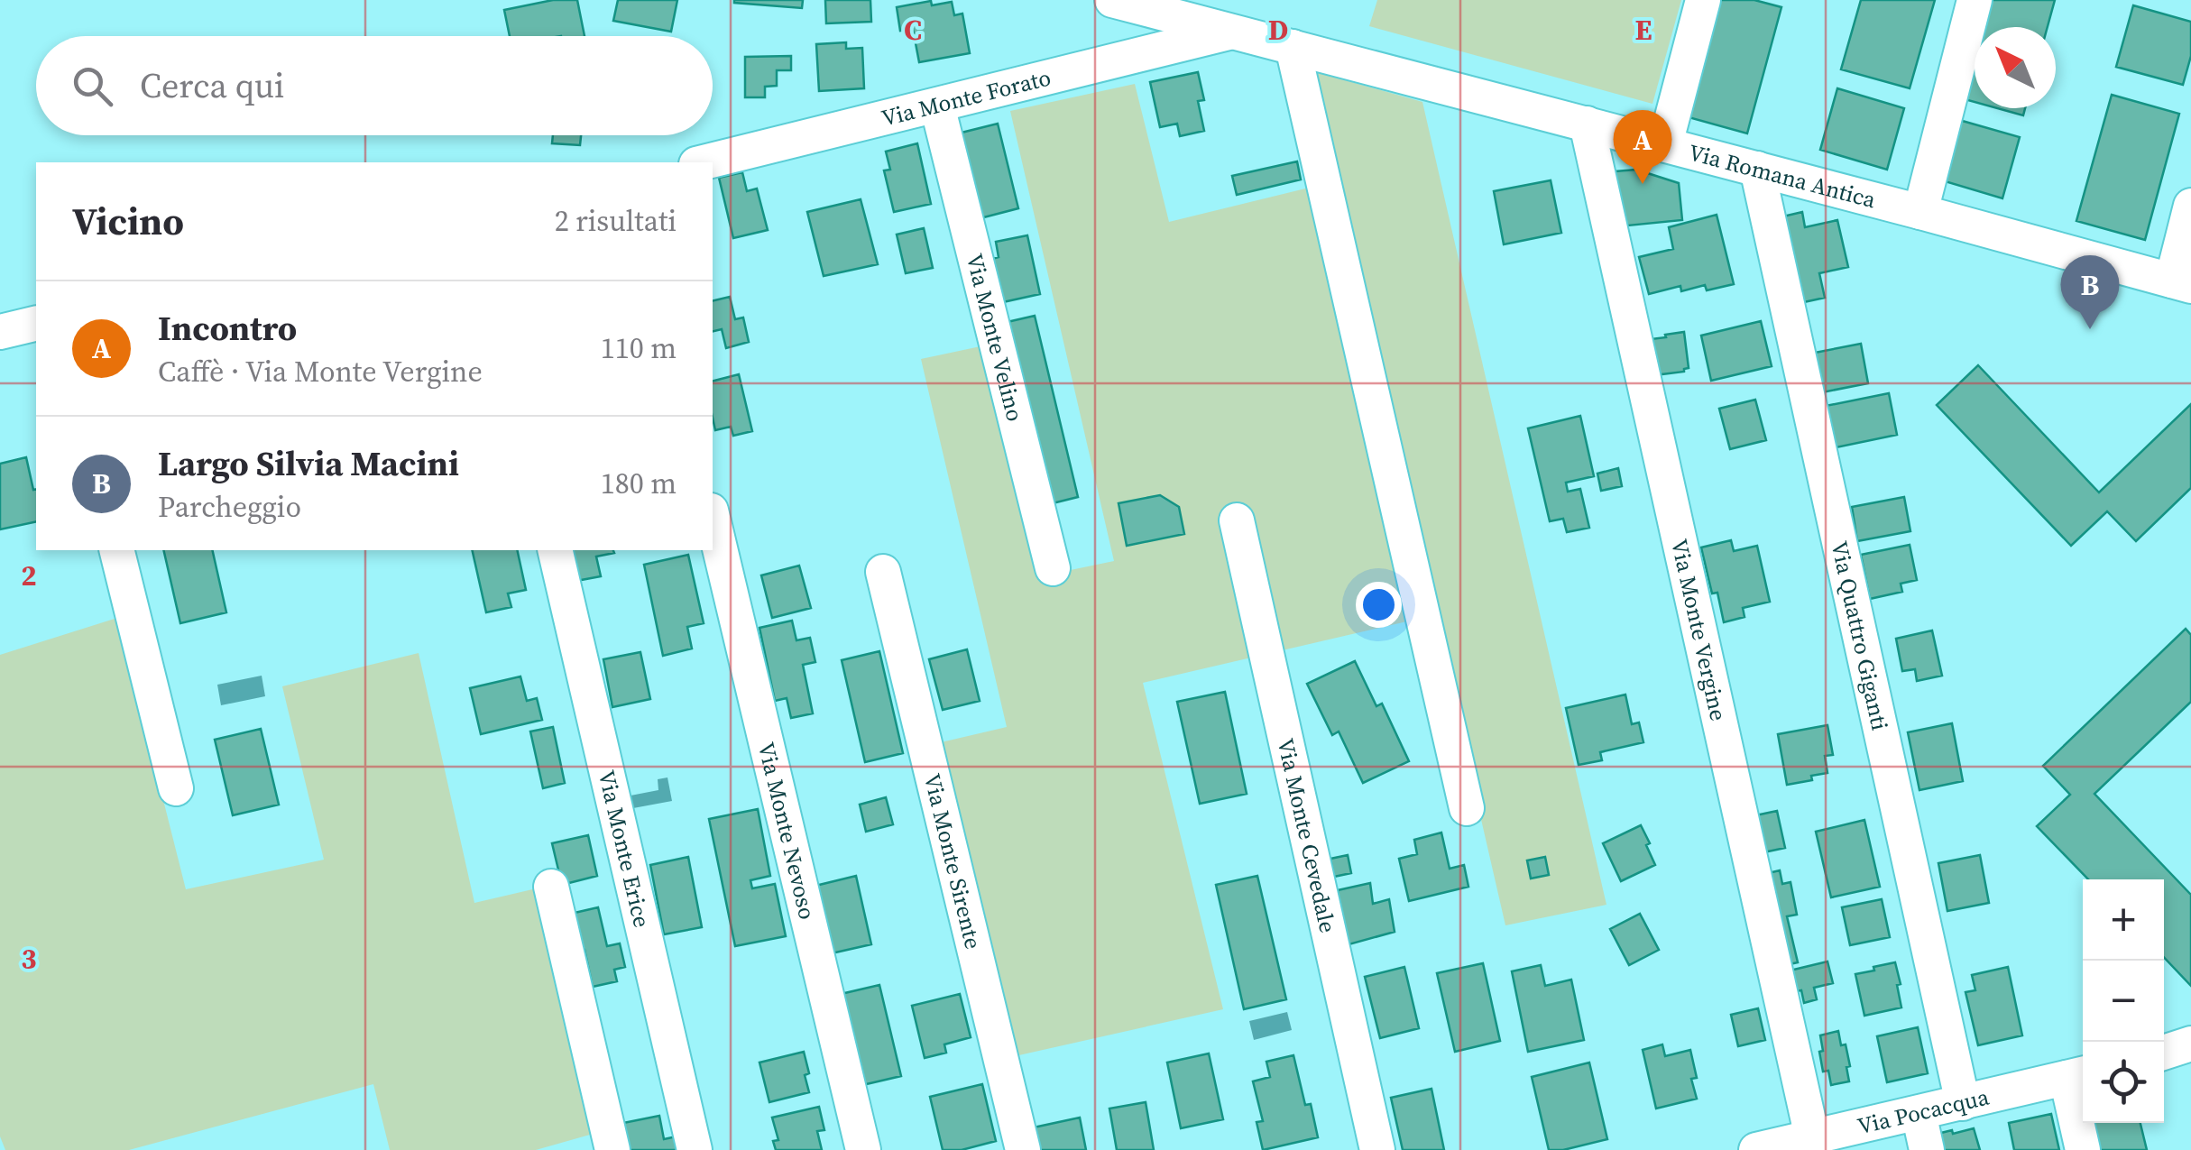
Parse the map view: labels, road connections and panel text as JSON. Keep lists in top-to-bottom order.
{
  "streets": {
    "street": [
      "Via Monte Forato",
      "Via Romana Antica",
      "Via Monte Velino",
      "Via Monte Vergine",
      "Via Quattro Giganti",
      "Via Monte Nevoso",
      "Via Monte Cevedale",
      "Via Monte Erice",
      "Via Monte Sirente",
      "Via Pocacqua"
    ]
  },
  "crossings": [
    ["Via Monte Forato", "Via Romana Antica"],
    ["Via Monte Forato", "Via Monte Velino"],
    ["Via Romana Antica", "Via Monte Vergine"],
    ["Via Romana Antica", "Via Quattro Giganti"],
    ["Via Monte Vergine", "Via Pocacqua"],
    ["Via Quattro Giganti", "Via Pocacqua"]
  ],
  "north": "top left",
  "page": {
    "search": "Cerca qui",
    "pins": ["A", "B"],
    "heading": ["Vicino", "2 risultati"],
    "list": [
      {
        "mark": "A",
        "name": "Incontro",
        "note": "Caffè · Via Monte Vergine",
        "value": "110 m"
      },
      {
        "mark": "B",
        "name": "Largo Silvia Macini",
        "note": "Parcheggio",
        "value": "180 m"
      }
    ],
    "map_buttons": ["+", "−"]
  },
  "grid": {
    "columns": ["C", "D", "E"],
    "rows": ["2", "3"]
  }
}
